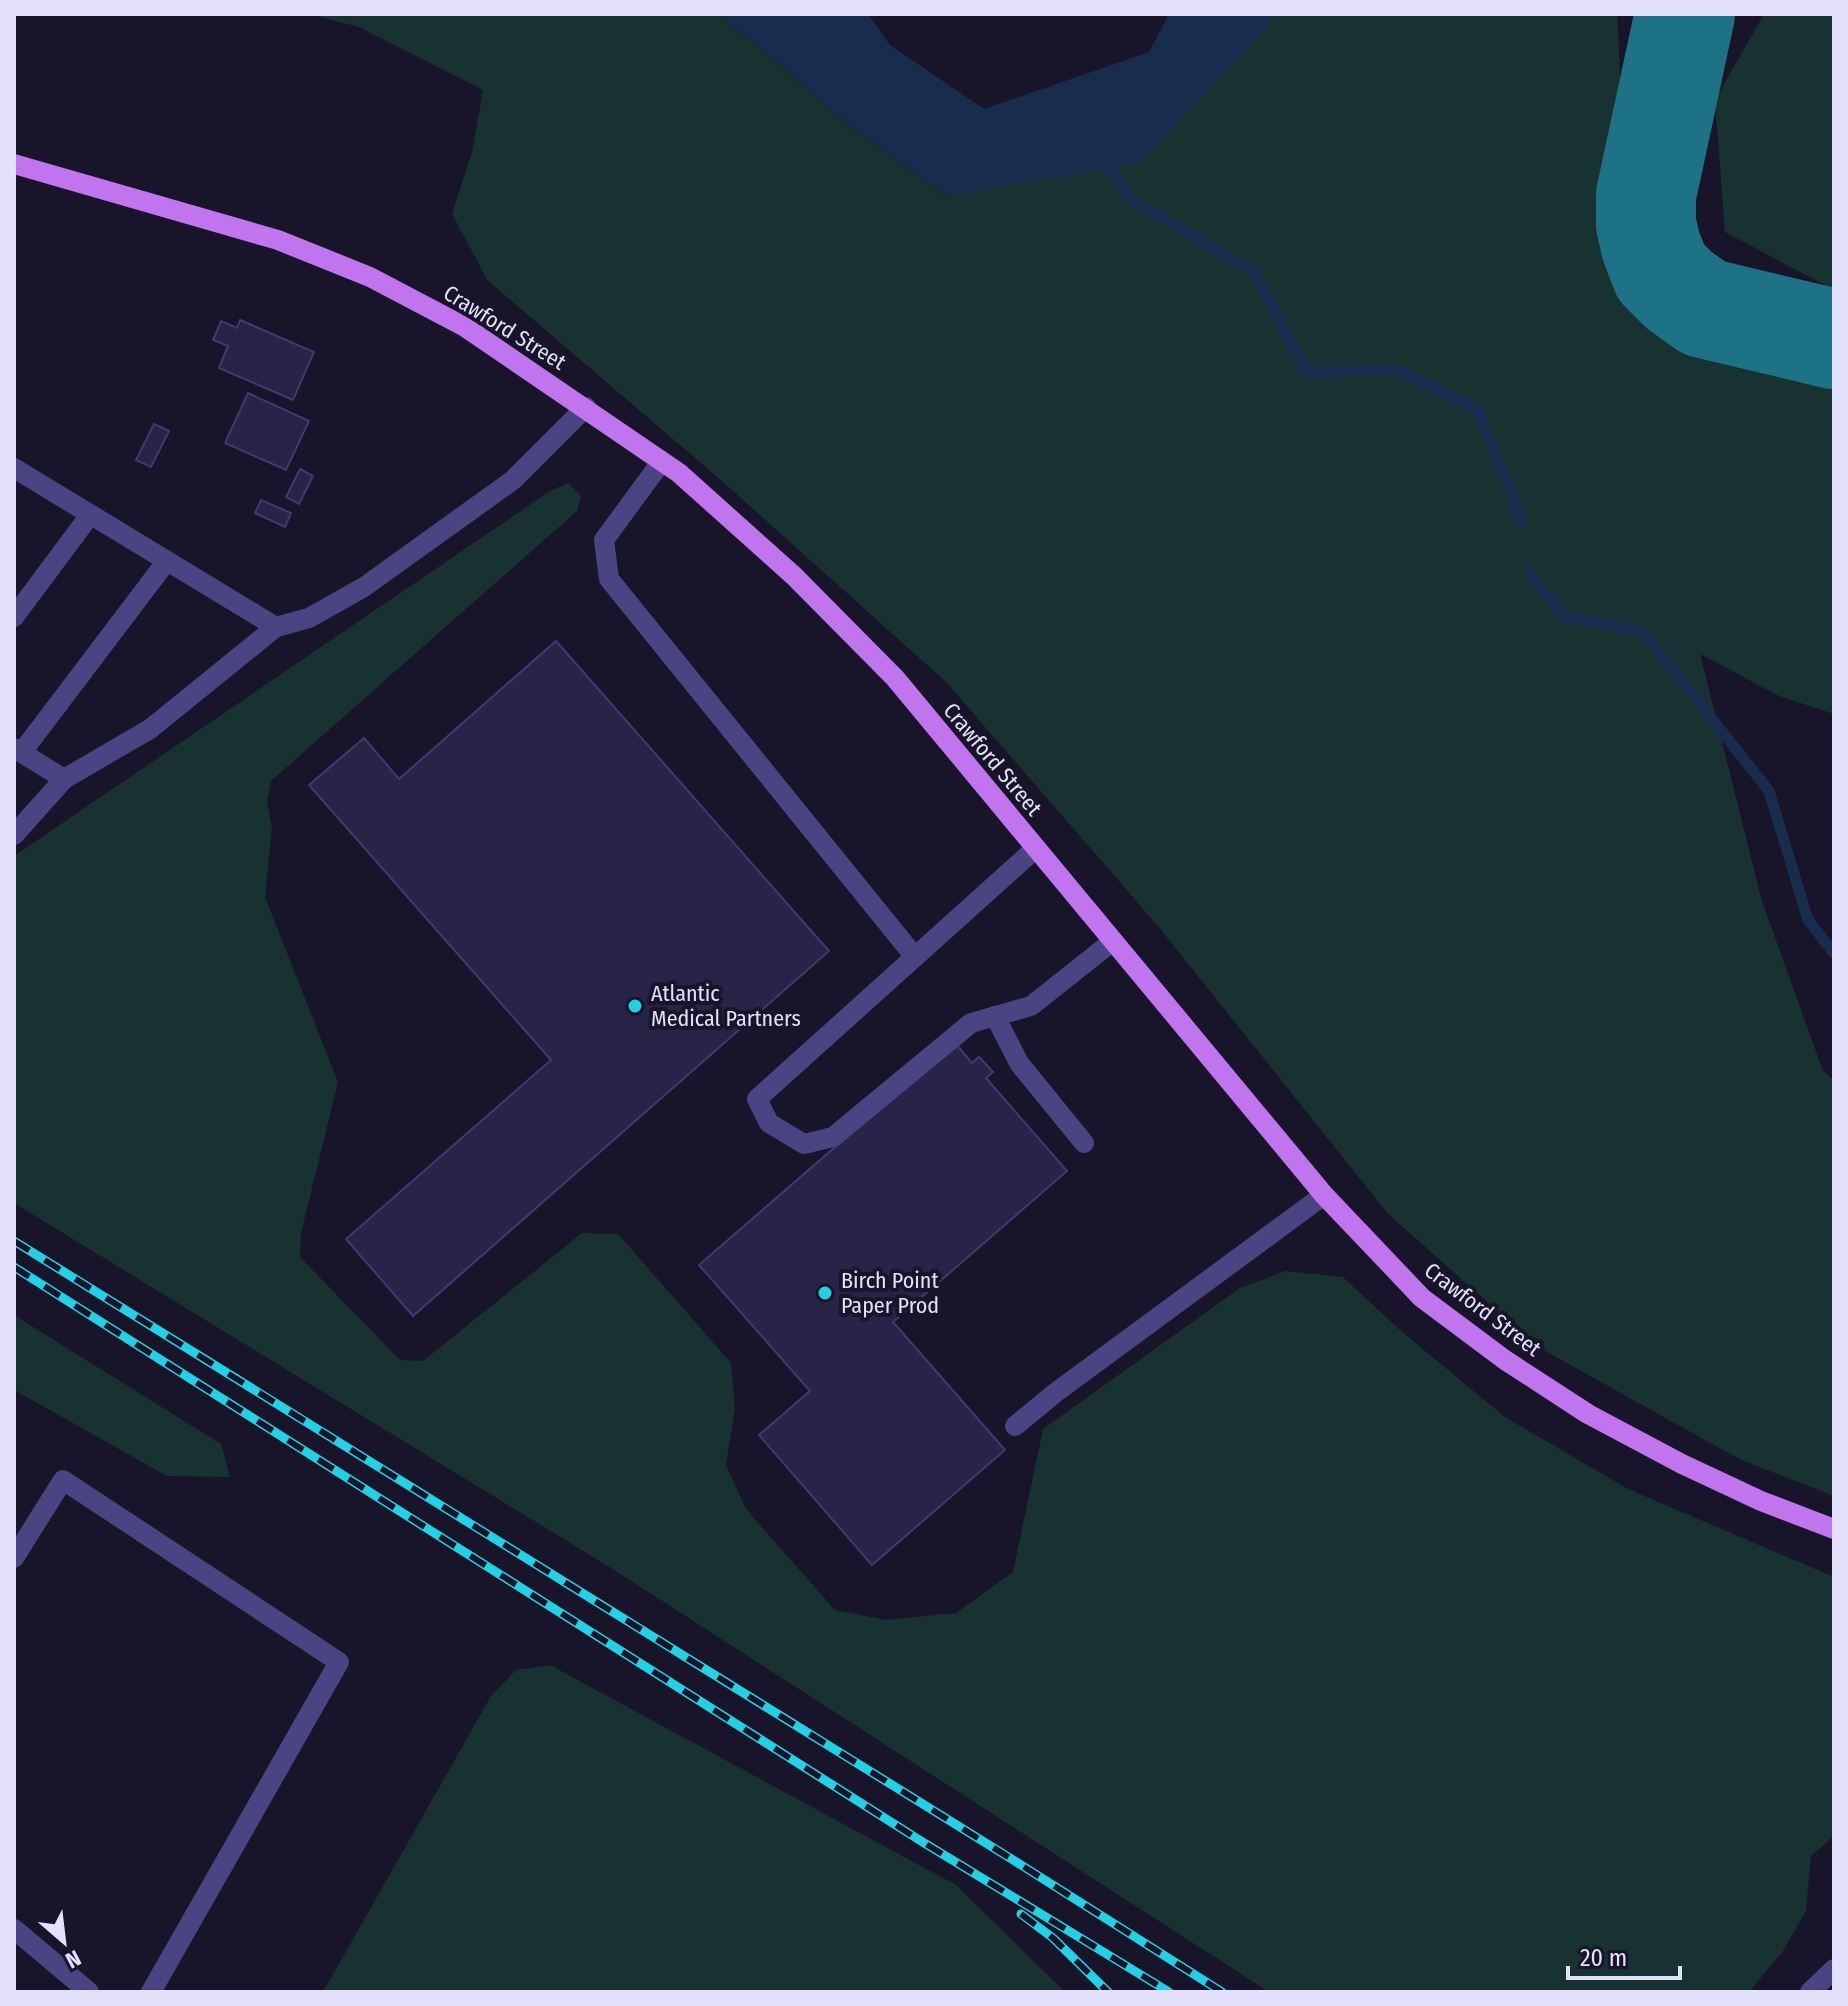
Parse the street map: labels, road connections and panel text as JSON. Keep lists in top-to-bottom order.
{
  "streets": {
    "main road": ["Crawford Street"]
  },
  "places": ["Atlantic Medical Partners", "Birch Point Paper Prod"],
  "scale_bar": "20 m",
  "north": "bottom right"
}
